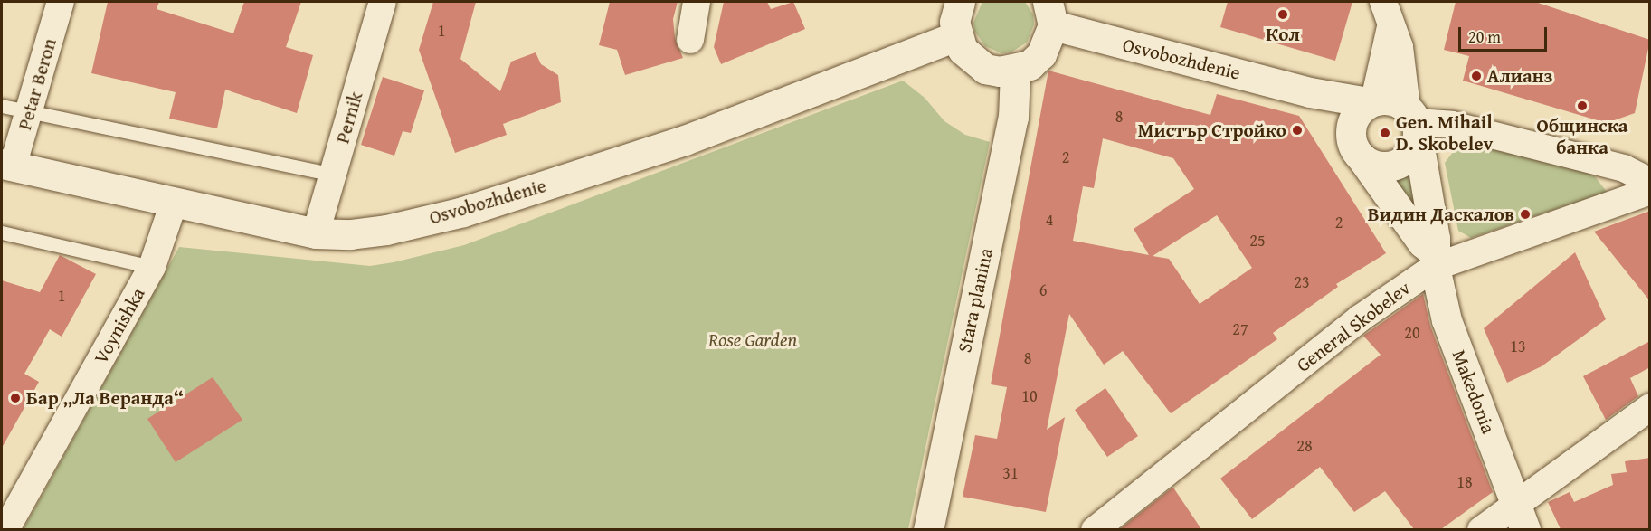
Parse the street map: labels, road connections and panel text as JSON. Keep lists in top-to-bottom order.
{
  "streets": {
    "main road": ["Osvobozhdenie", "Stara planina", "Makedonia"],
    "street": [
      "Petar Beron",
      "Pernik",
      "Voynishka",
      "General Skobelev"
    ]
  },
  "crossings": [
    ["Osvobozhdenie", "Petar Beron"],
    ["Osvobozhdenie", "Pernik"],
    ["Osvobozhdenie", "Voynishka"],
    ["Osvobozhdenie", "Makedonia"],
    ["General Skobelev", "Makedonia"]
  ],
  "parks": ["Rose Garden"],
  "places": [
    "Кол",
    "Алианз",
    "Общинска банка",
    "Мистър Стройко",
    "Gen. Mihail D. Skobelev",
    "Видин Даскалов",
    "Бар „Ла Веранда“"
  ],
  "house_numbers": [
    "1",
    "8",
    "2",
    "4",
    "2",
    "25",
    "23",
    "6",
    "1",
    "27",
    "20",
    "13",
    "8",
    "10",
    "28",
    "31",
    "18"
  ],
  "scale_bar": "20 m"
}
